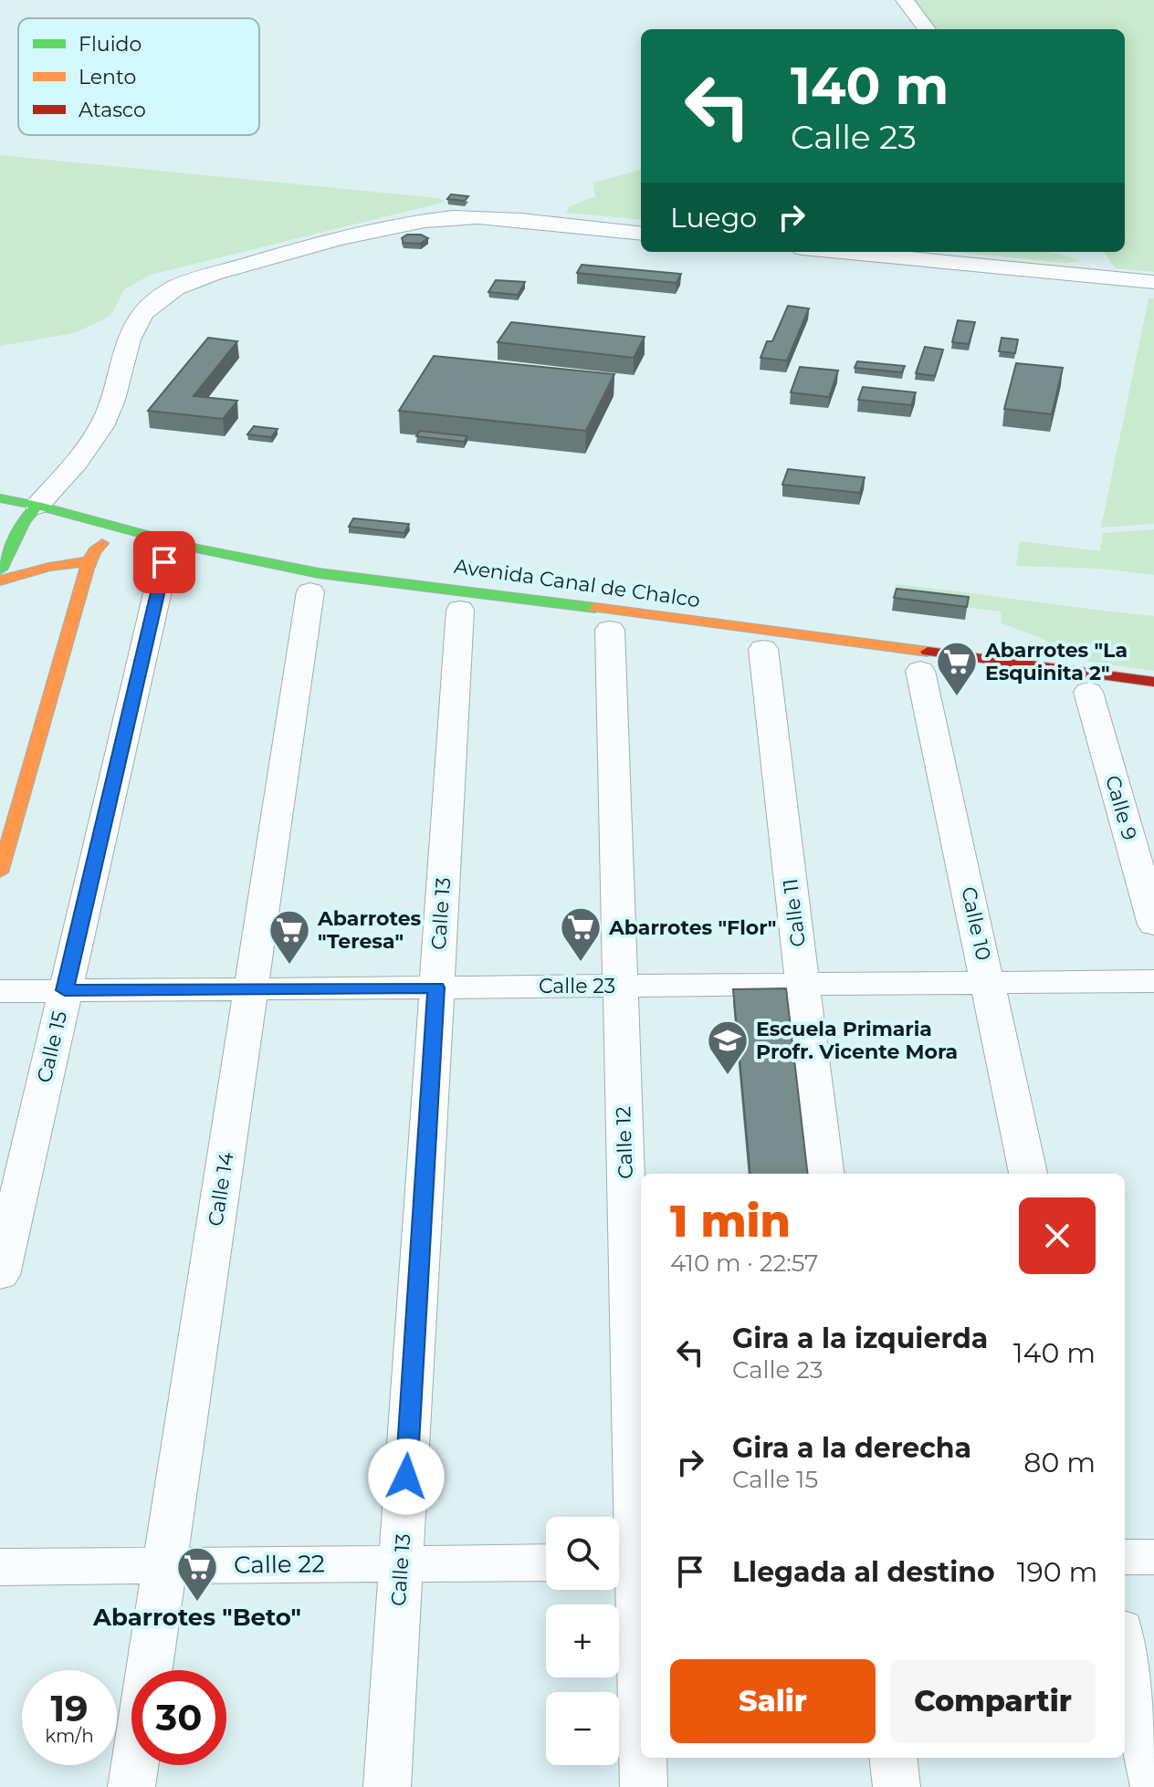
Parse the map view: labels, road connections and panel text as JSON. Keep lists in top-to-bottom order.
{
  "streets": {
    "main road": ["Avenida Canal de Chalco"],
    "street": [
      "Calle 9",
      "Calle 11",
      "Calle 13",
      "Calle 10",
      "Calle 23",
      "Calle 15",
      "Calle 12",
      "Calle 14",
      "Calle 22"
    ]
  },
  "crossings": [
    ["Calle 11", "Calle 23"],
    ["Calle 13", "Calle 23"],
    ["Calle 13", "Calle 22"],
    ["Calle 10", "Calle 23"],
    ["Calle 23", "Calle 15"],
    ["Calle 23", "Calle 12"],
    ["Calle 23", "Calle 14"],
    ["Calle 14", "Calle 22"]
  ],
  "places": {
    "supermarket": [
      "Abarrotes \"La Esquinita 2\"",
      "Abarrotes \"Flor\"",
      "Abarrotes \"Teresa\"",
      "Abarrotes \"Beto\""
    ],
    "school or university": ["Escuela Primaria Profr. Vicente Mora"]
  },
  "legend": ["Fluido", "Lento", "Atasco"],
  "page": {
    "turn": ["140 m", "Calle 23"],
    "then": "Luego",
    "heading": ["1 min", "410 m · 22:57"],
    "list": [
      {
        "name": "Gira a la izquierda",
        "note": "Calle 23",
        "value": "140 m"
      },
      {
        "name": "Gira a la derecha",
        "note": "Calle 15",
        "value": "80 m"
      },
      {
        "name": "Llegada al destino",
        "value": "190 m"
      }
    ],
    "map_buttons": ["+", "−"],
    "buttons": ["Salir", "Compartir"],
    "speed": "19 km/h",
    "limit": "30"
  }
}
